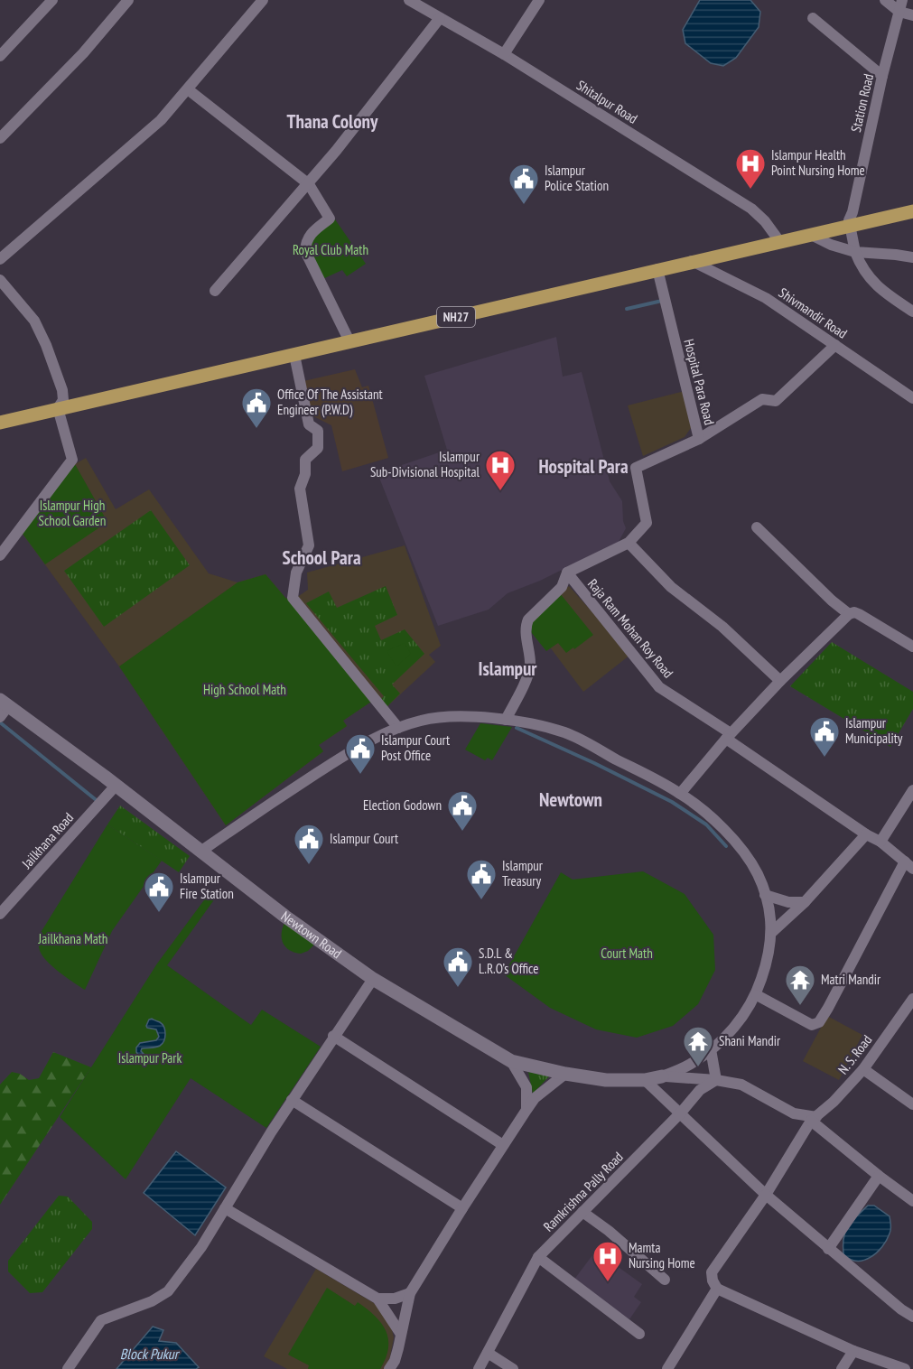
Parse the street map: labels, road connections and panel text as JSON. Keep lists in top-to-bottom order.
{
  "streets": {
    "main road": ["NH27"],
    "street": [
      "Shitalpur Road",
      "Station Road",
      "Shivmandir Road",
      "Hospital Para Road",
      "Raja Ram Mohan Roy Road",
      "Jailkhana Road",
      "Newtown Road",
      "N. S. Road",
      "Ramkrishna Pally Road"
    ]
  },
  "crossings": [
    ["Shitalpur Road", "NH27"],
    ["Station Road", "NH27"],
    ["Shivmandir Road", "NH27"],
    ["NH27", "Hospital Para Road"],
    ["Hospital Para Road", "Raja Ram Mohan Roy Road"],
    ["Jailkhana Road", "Newtown Road"]
  ],
  "districts": [
    "Thana Colony",
    "Hospital Para",
    "School Para",
    "Islampur",
    "Newtown"
  ],
  "water": ["Block Pukur"],
  "parks": [
    "Royal Club Math",
    "Islampur High School Garden",
    "High School Math",
    "Jailkhana Math",
    "Court Math",
    "Islampur Park"
  ],
  "places": {
    "hospital": ["Islampur Health Point Nursing Home", "Islampur Sub-Divisional Hospital", "Mamta Nursing Home"],
    "public building": [
      "Islampur Police Station",
      "Office Of The Assistant Engineer (P.W.D)",
      "Islampur Municipality",
      "Islampur Court Post Office",
      "Election Godown",
      "Islampur Court",
      "Islampur Treasury",
      "Islampur Fire Station",
      "S.D.L & L.R.O’s Office"
    ],
    "temple": ["Matri Mandir", "Shani Mandir"]
  }
}
